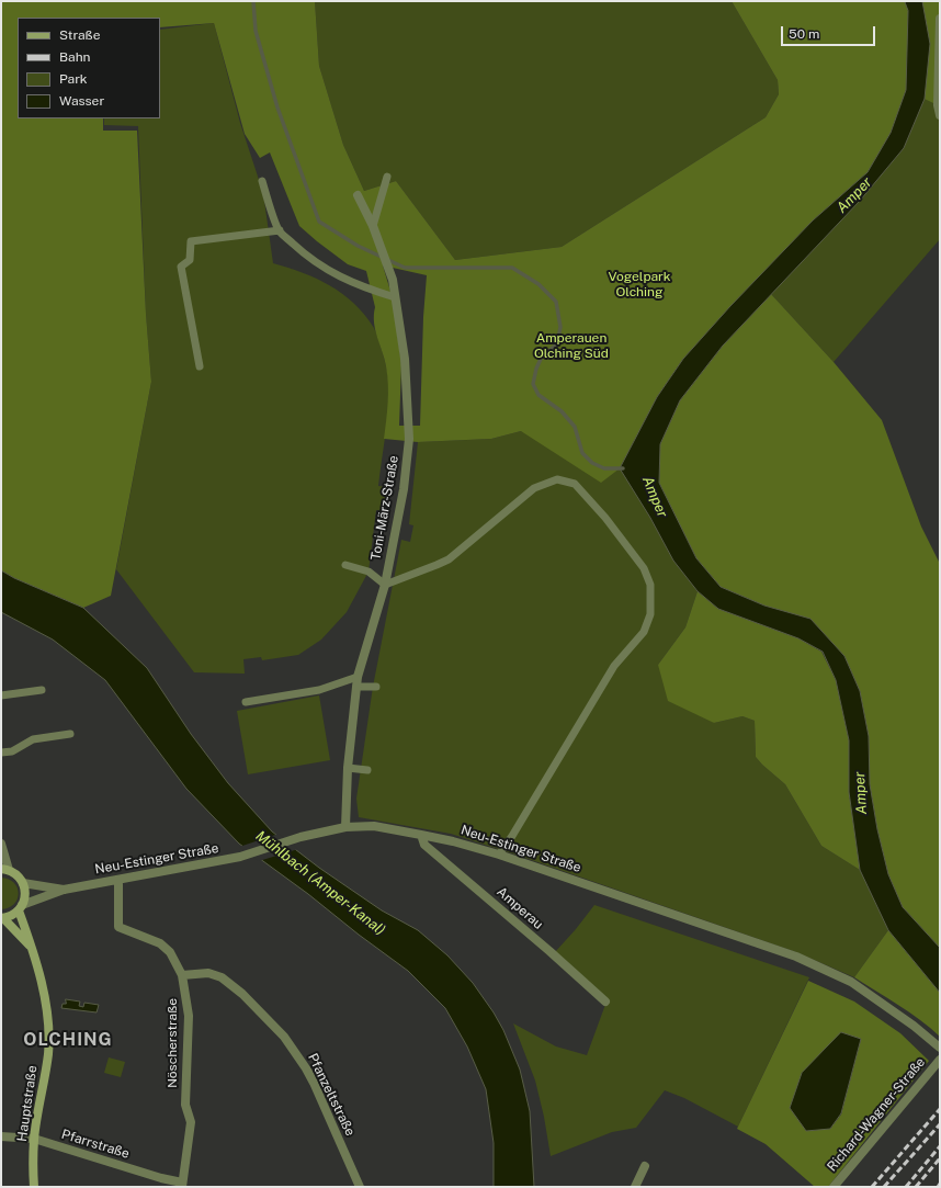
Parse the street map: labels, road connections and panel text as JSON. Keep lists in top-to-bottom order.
{
  "streets": {
    "street": [
      "Toni-März-Straße",
      "Neu-Estinger Straße",
      "Amperau",
      "Nöscherstraße",
      "Pfanzeltstraße",
      "Hauptstraße",
      "Richard-Wagner-Straße",
      "Pfarrstraße"
    ]
  },
  "crossings": [
    ["Toni-März-Straße", "Neu-Estinger Straße"],
    ["Neu-Estinger Straße", "Amperau"],
    ["Neu-Estinger Straße", "Nöscherstraße"],
    ["Neu-Estinger Straße", "Hauptstraße"],
    ["Nöscherstraße", "Pfanzeltstraße"],
    ["Nöscherstraße", "Pfarrstraße"],
    ["Hauptstraße", "Pfarrstraße"]
  ],
  "districts": ["OLCHING"],
  "water": ["Amper", "Mühlbach (Amper-Kanal)"],
  "parks": ["Vogelpark Olching", "Amperauen Olching Süd"],
  "legend": [
    "Straße",
    "Bahn",
    "Park",
    "Wasser"
  ],
  "scale_bar": "50 m"
}
